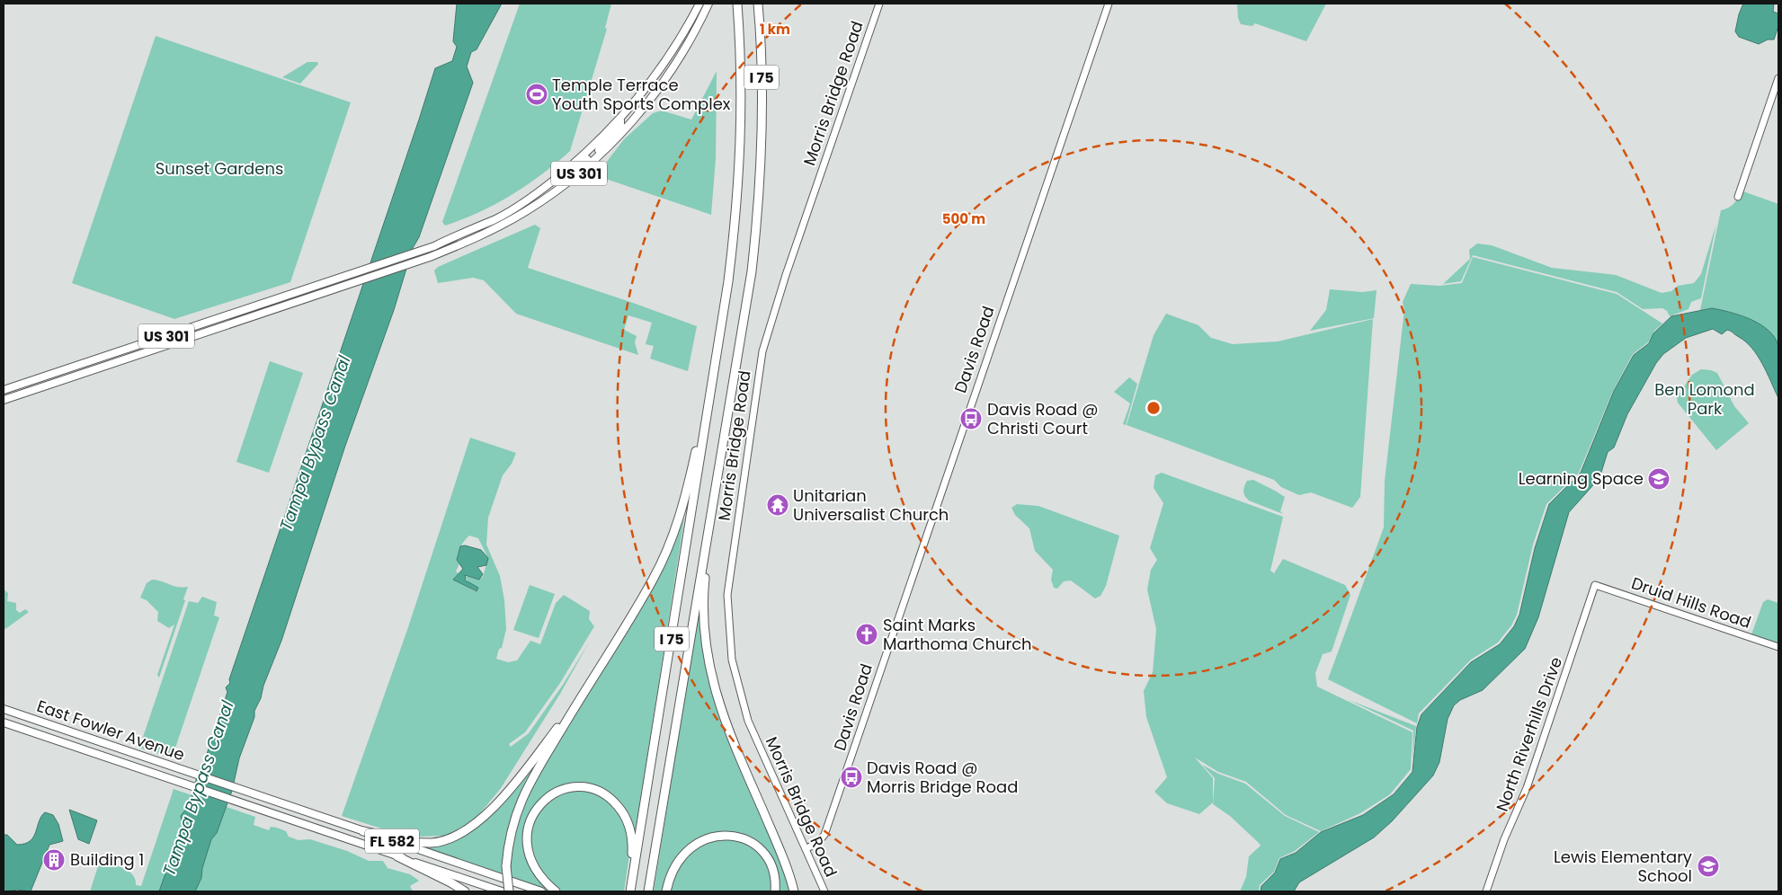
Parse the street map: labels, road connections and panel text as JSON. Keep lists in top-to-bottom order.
{
  "streets": {
    "highway": ["I 75"],
    "main road": ["US 301", "East Fowler Avenue", "FL 582"],
    "street": [
      "Morris Bridge Road",
      "Davis Road",
      "Druid Hills Road",
      "North Riverhills Drive"
    ]
  },
  "crossings": [
    ["Morris Bridge Road", "Davis Road"],
    ["Druid Hills Road", "North Riverhills Drive"]
  ],
  "water": ["Tampa Bypass Canal"],
  "parks": ["Sunset Gardens", "Ben Lomond Park"],
  "places": {
    "sports": ["Temple Terrace Youth Sports Complex"],
    "bus stop": ["Davis Road @ Christi Court", "Davis Road @ Morris Bridge Road"],
    "school or university": ["Learning Space", "Lewis Elementary School"],
    "temple": ["Unitarian Universalist Church"],
    "church": ["Saint Marks Marthoma Church"],
    "building": ["Building 1"]
  },
  "rings": ["1 km", "500 m"]
}
